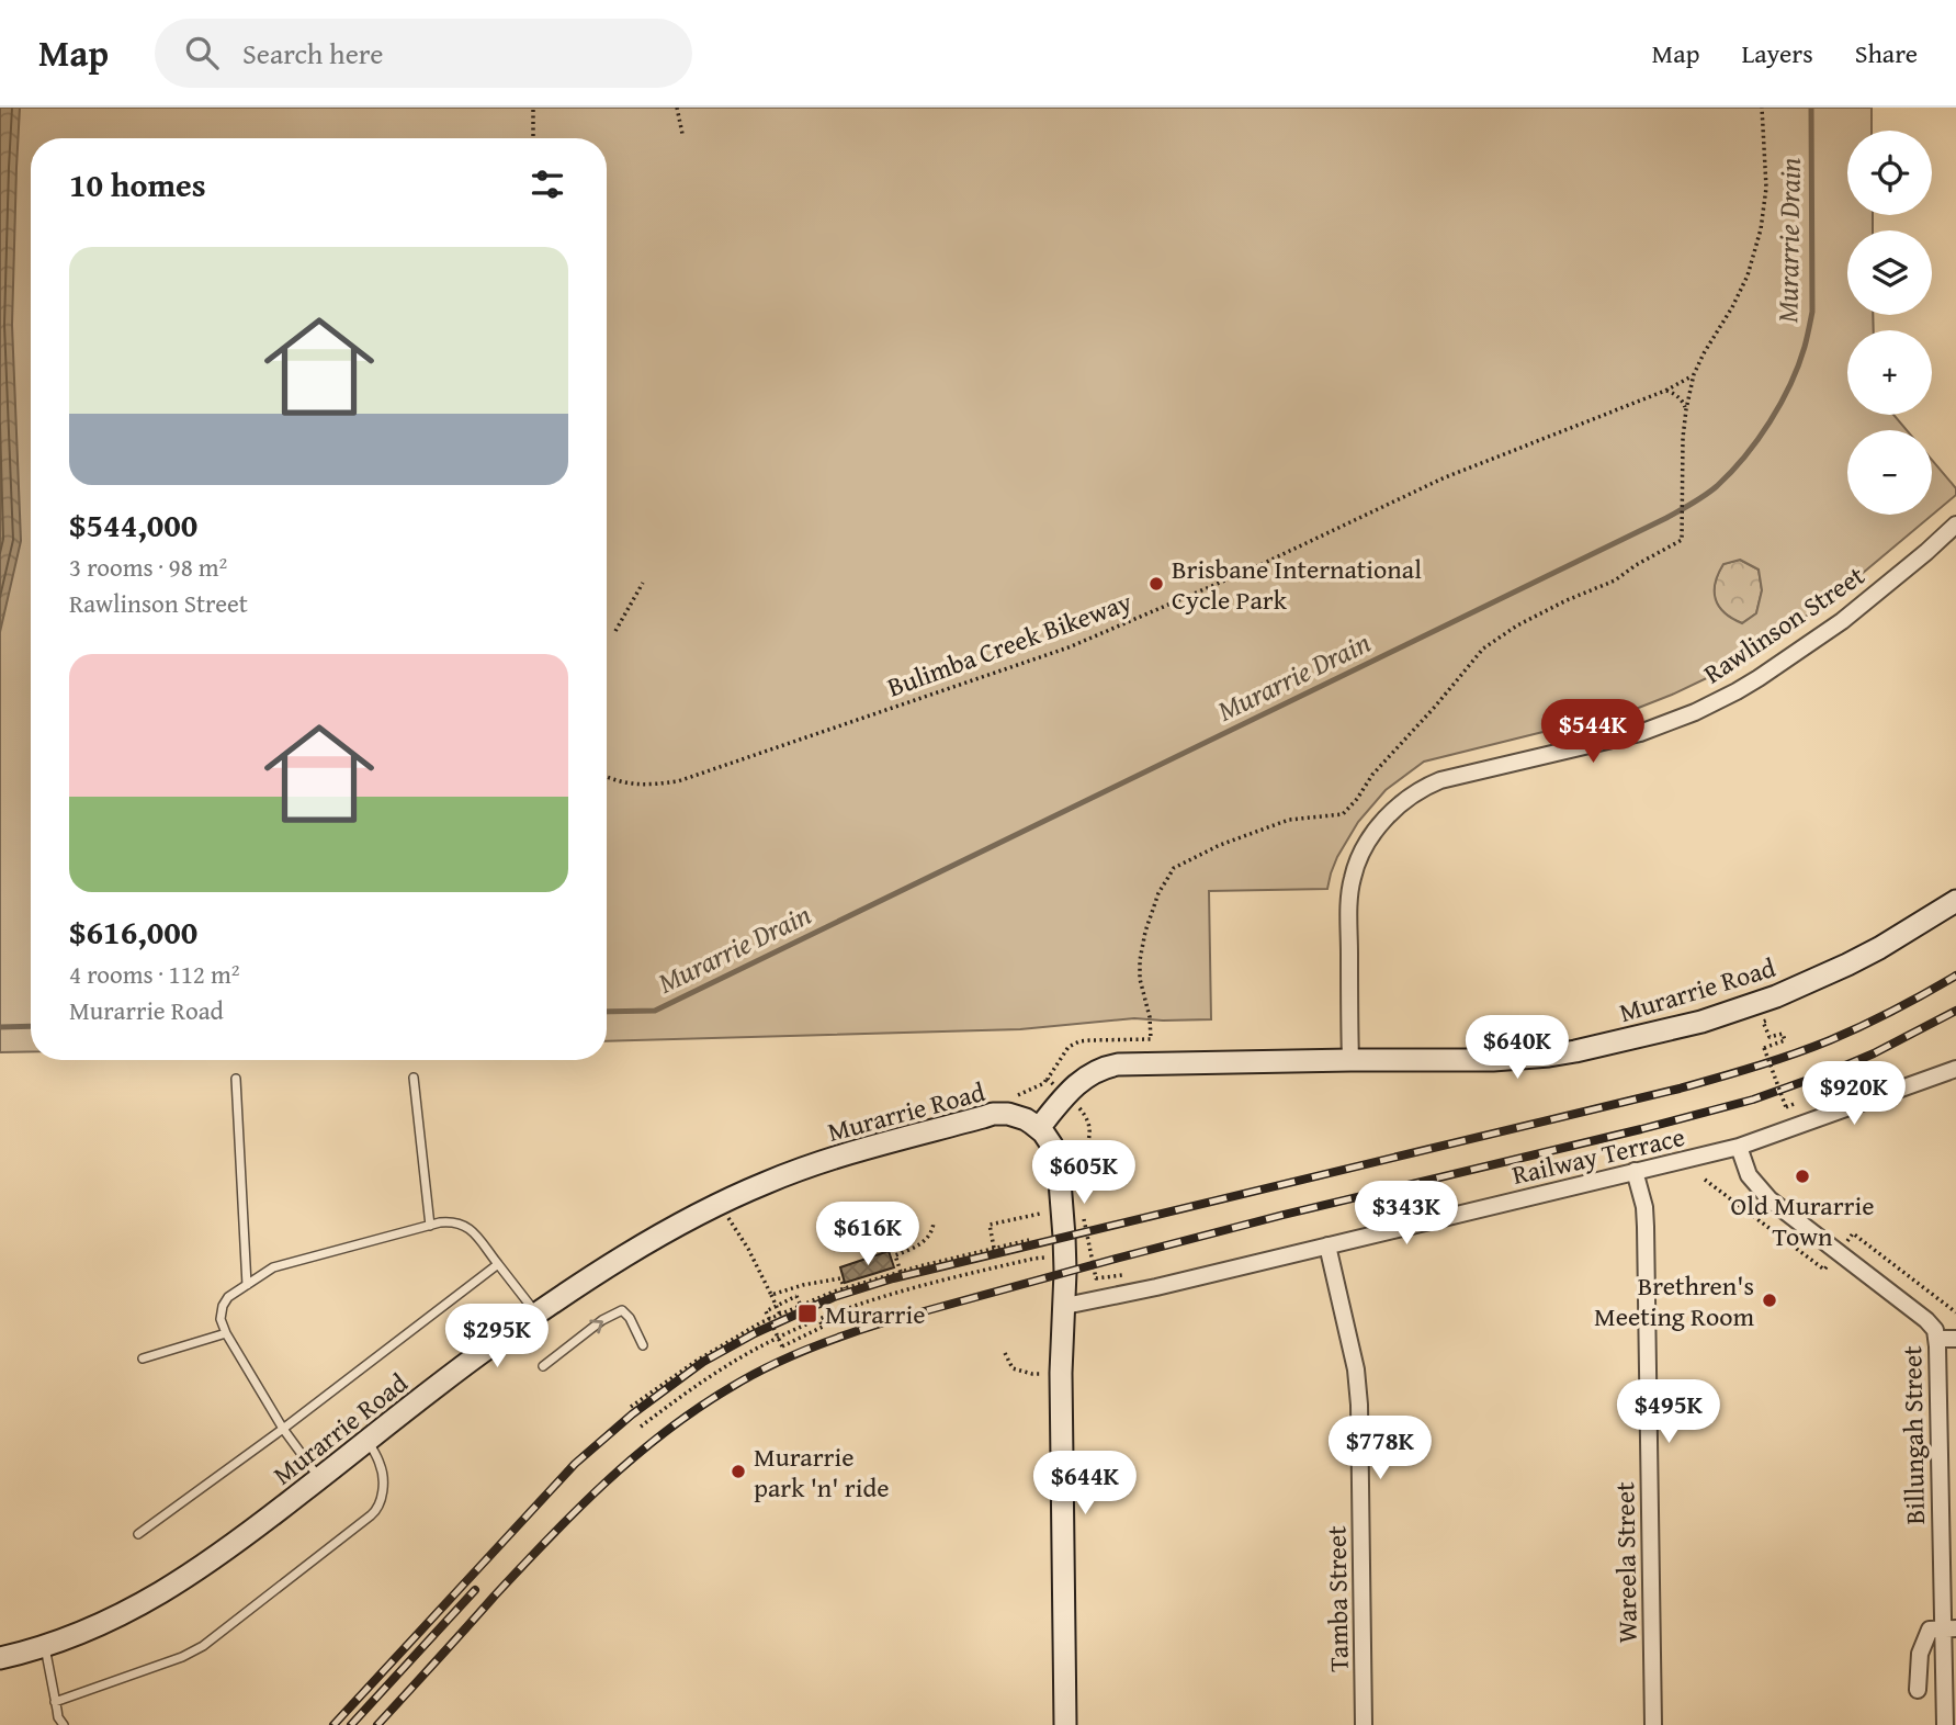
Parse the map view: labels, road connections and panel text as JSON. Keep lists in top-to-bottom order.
{
  "streets": {
    "street": [
      "Rawlinson Street",
      "Murarrie Road",
      "Railway Terrace",
      "Billungah Street",
      "Wareela Street",
      "Tamba Street"
    ],
    "path": ["Bulimba Creek Bikeway"]
  },
  "crossings": [
    ["Rawlinson Street", "Murarrie Road"],
    ["Railway Terrace", "Billungah Street"],
    ["Railway Terrace", "Wareela Street"],
    ["Railway Terrace", "Tamba Street"]
  ],
  "water": ["Murarrie Drain"],
  "places": {
    "other": [
      "Brisbane International Cycle Park",
      "Old Murarrie Town",
      "Brethren's Meeting Room",
      "Murarrie park 'n' ride"
    ],
    "transit": ["Murarrie"]
  },
  "page": {
    "header": "Map",
    "search": "Search here",
    "nav": ["Map", "Layers", "Share"],
    "map_buttons": ["+", "−"],
    "heading": "10 homes",
    "list": [
      {
        "name": "$544,000",
        "note": "3 rooms · 98 m² · Rawlinson Street"
      },
      {
        "name": "$616,000",
        "note": "4 rooms · 112 m² · Murarrie Road"
      }
    ],
    "price": [
      "$544K",
      "$640K",
      "$920K",
      "$605K",
      "$343K",
      "$616K",
      "$295K",
      "$495K",
      "$778K",
      "$644K"
    ]
  }
}
